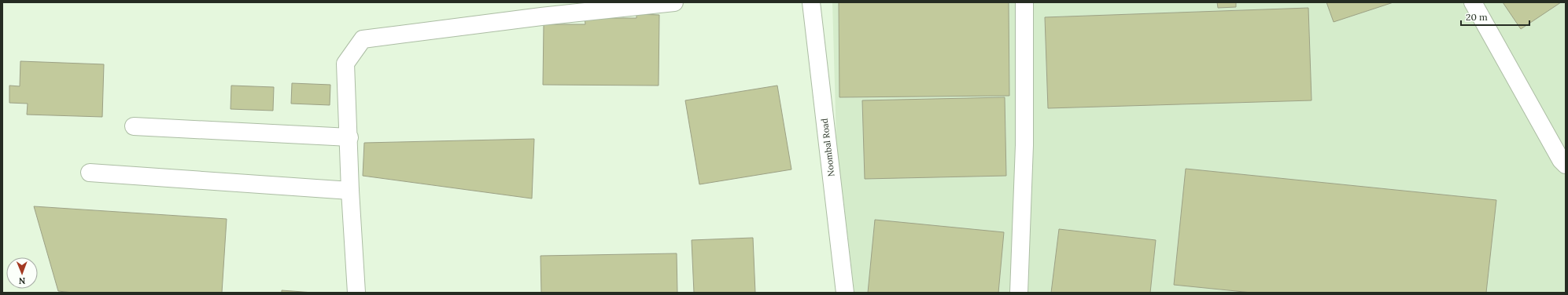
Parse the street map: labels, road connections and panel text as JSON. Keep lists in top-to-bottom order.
{
  "streets": {
    "street": ["Noombal Road"]
  },
  "scale_bar": "20 m",
  "north": "bottom"
}
